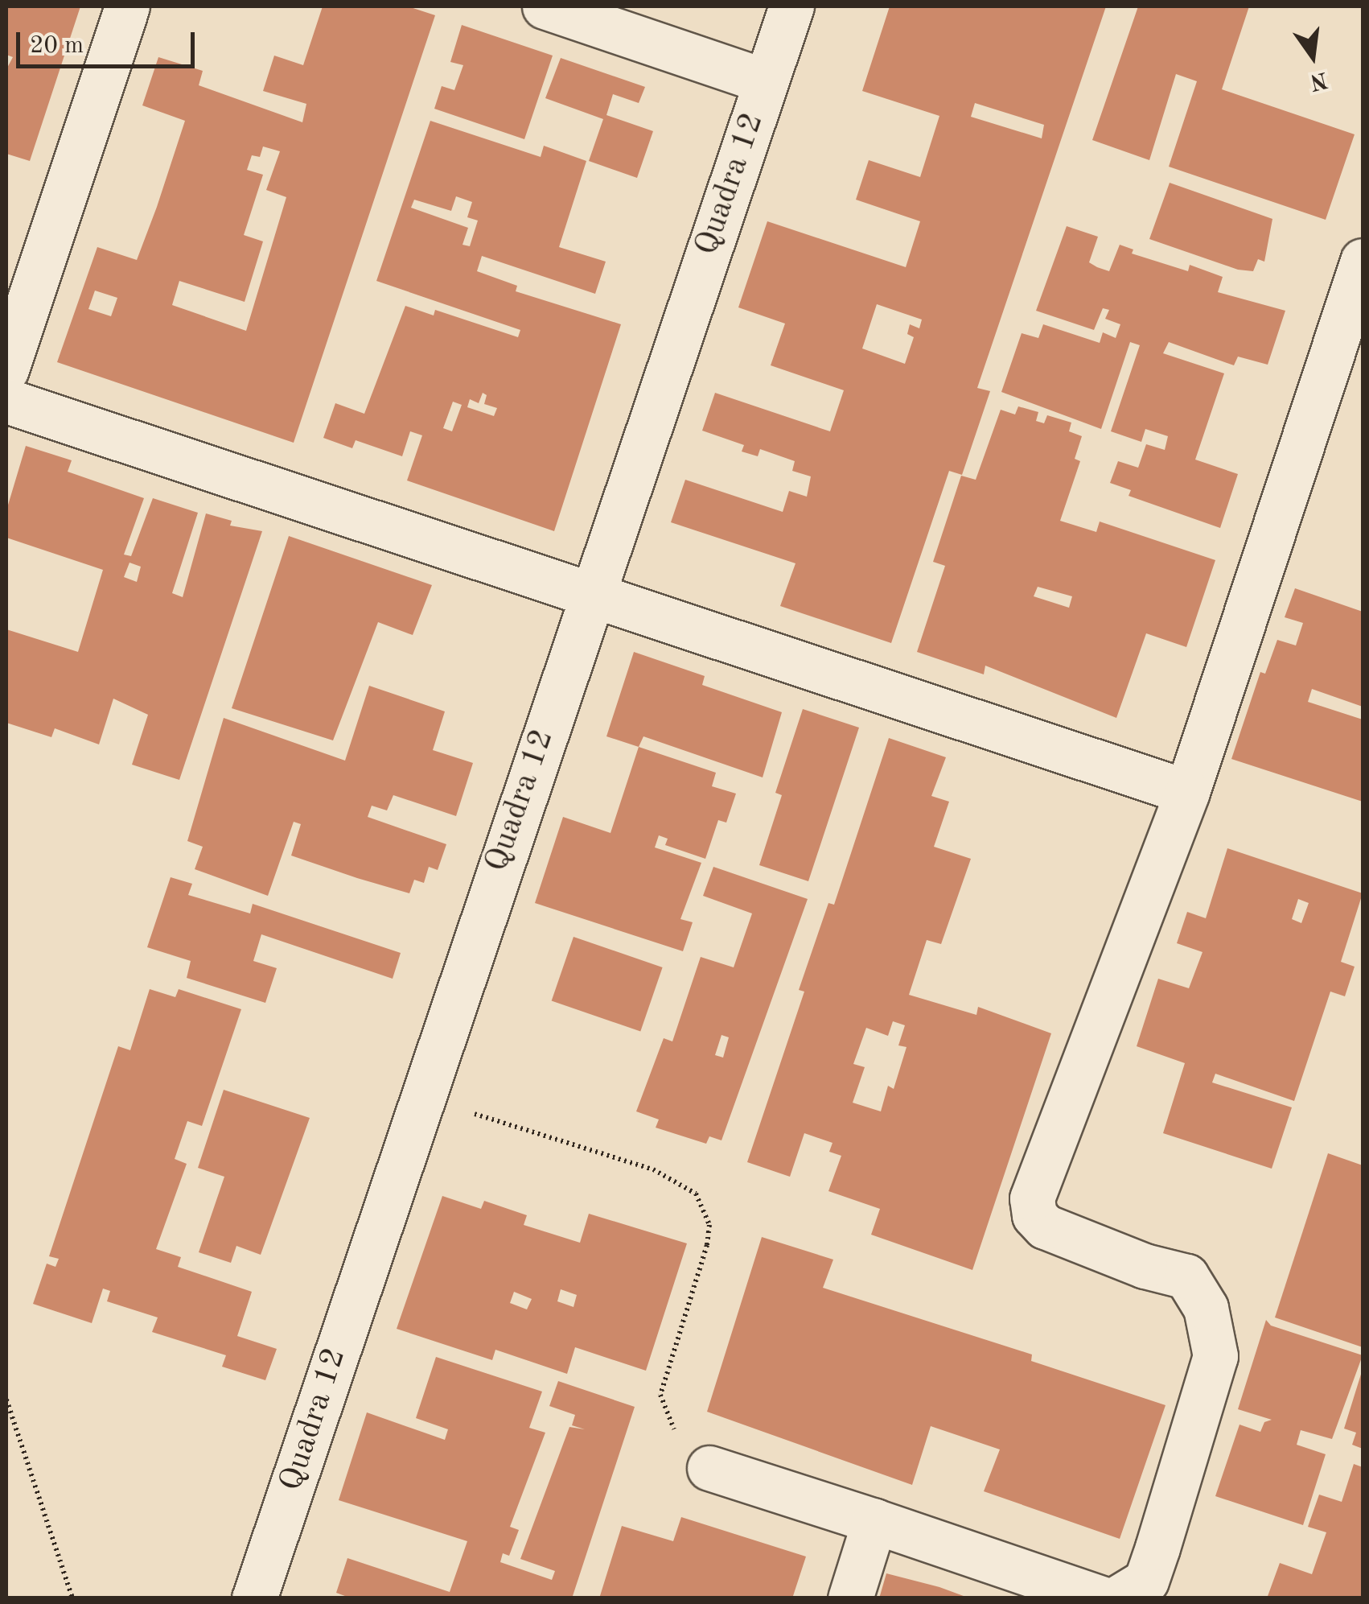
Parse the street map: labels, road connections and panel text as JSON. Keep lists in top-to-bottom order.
{
  "streets": {
    "street": ["Quadra 12"]
  },
  "scale_bar": "20 m",
  "north": "bottom"
}
